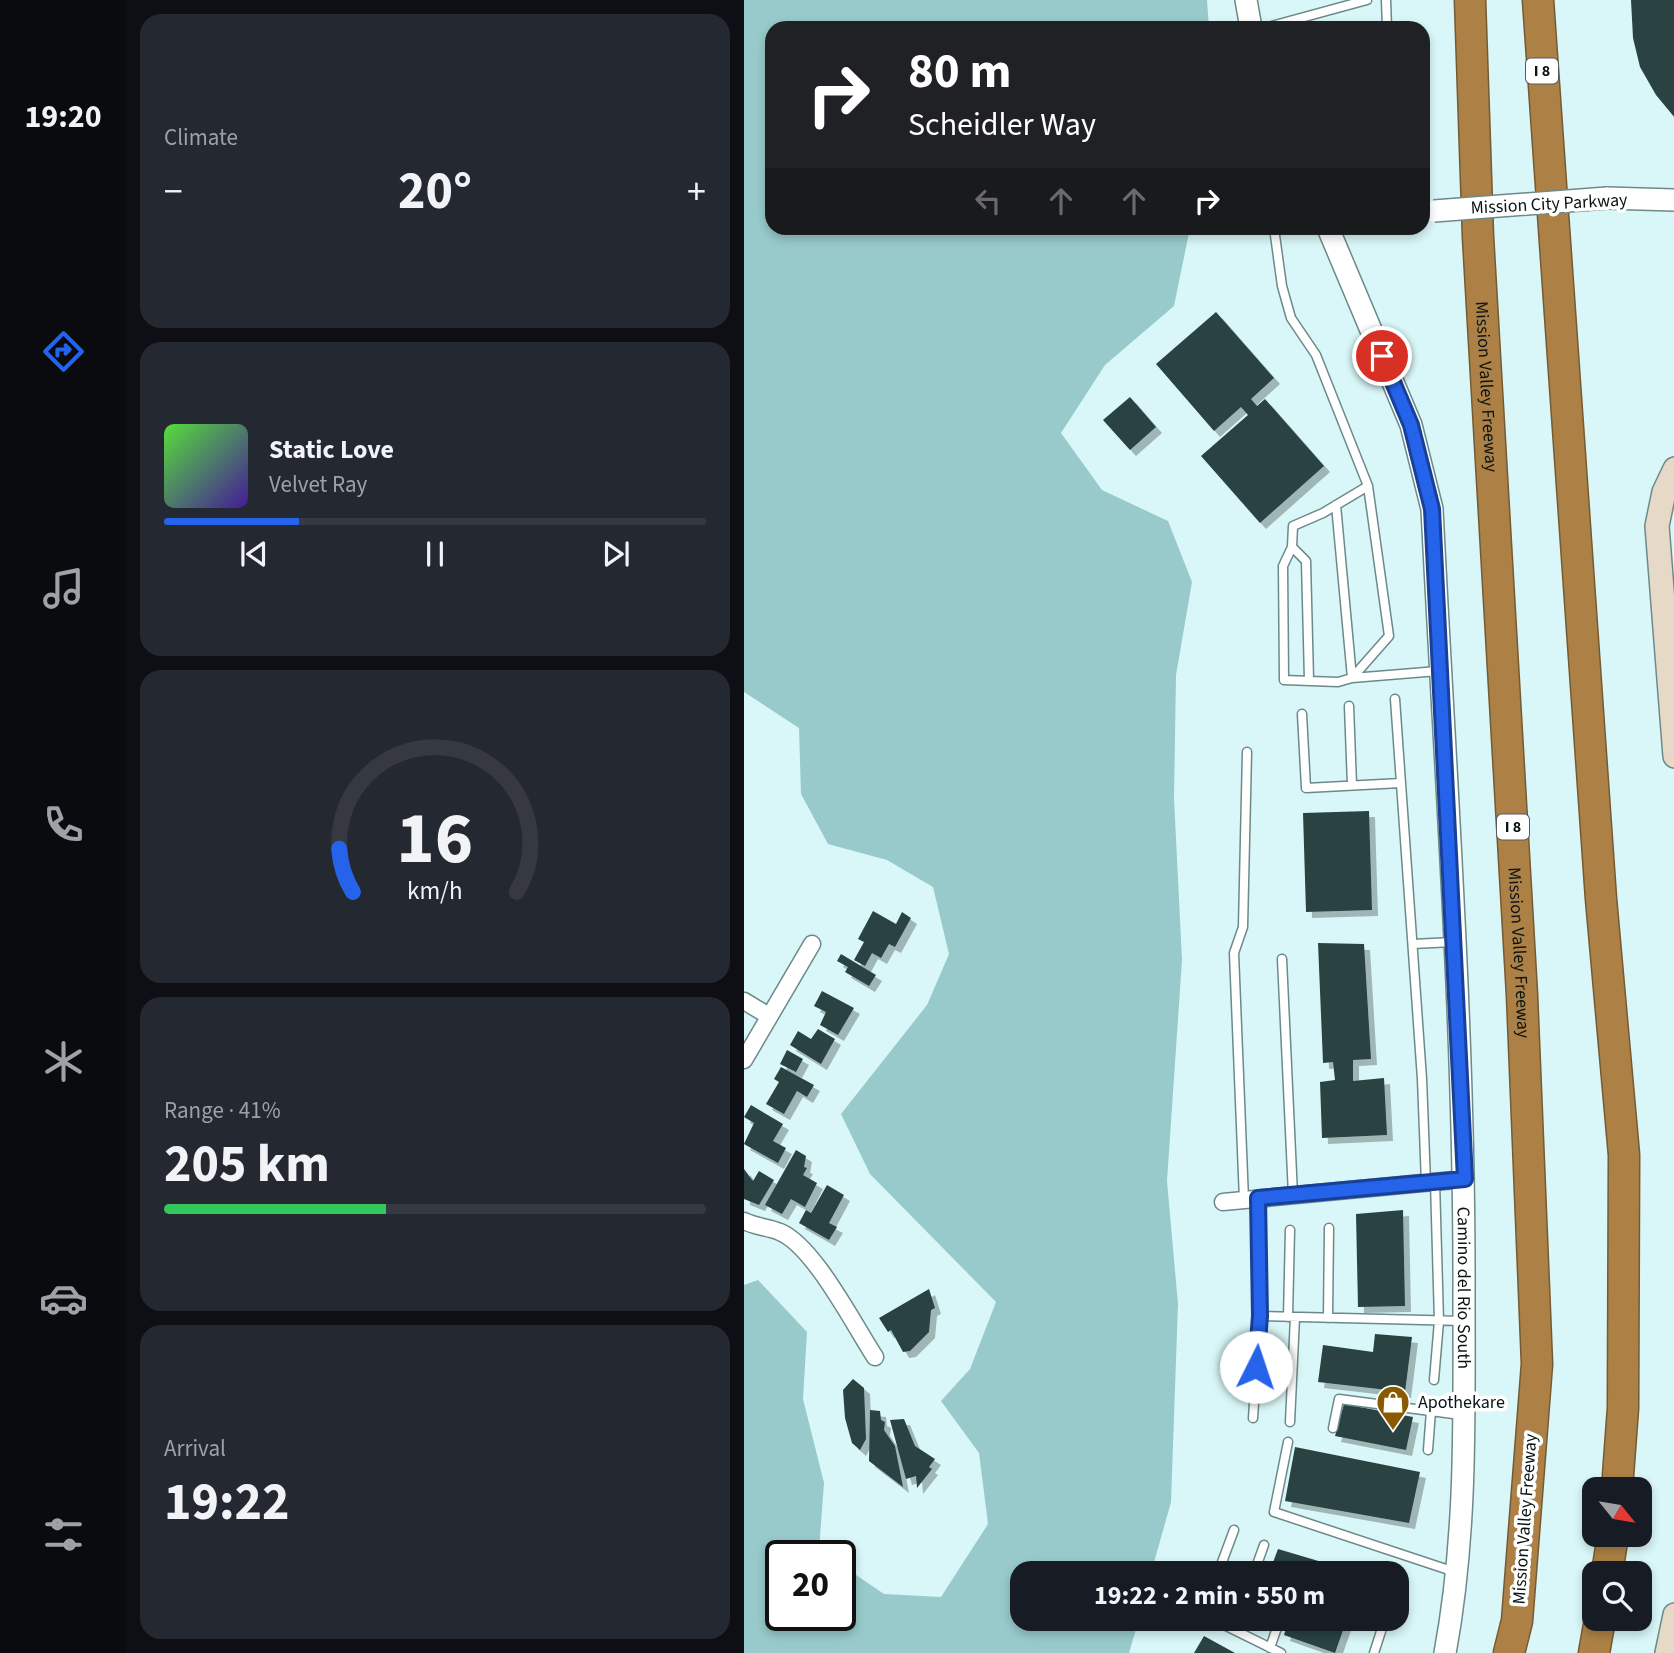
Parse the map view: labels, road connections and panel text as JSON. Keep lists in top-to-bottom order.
{
  "streets": {
    "highway": ["I 8", "Mission Valley Freeway"],
    "street": ["Mission City Parkway", "Camino del Rio South"]
  },
  "places": {
    "shop": ["Apothekare"]
  },
  "north": "bottom right",
  "page": {
    "tabs": "19:20",
    "tile": [
      "Climate",
      ["Range · 41%", "205 km"],
      ["Arrival", "19:22"]
    ],
    "turn": ["80 m", "Scheidler Way"],
    "heat": ["−", "20°", "+"],
    "song": ["Static Love", "Velvet Ray"],
    "limit": "20",
    "trip": "19:22 · 2 min · 550 m",
    "gauge": ["16", "km/h"]
  }
}
